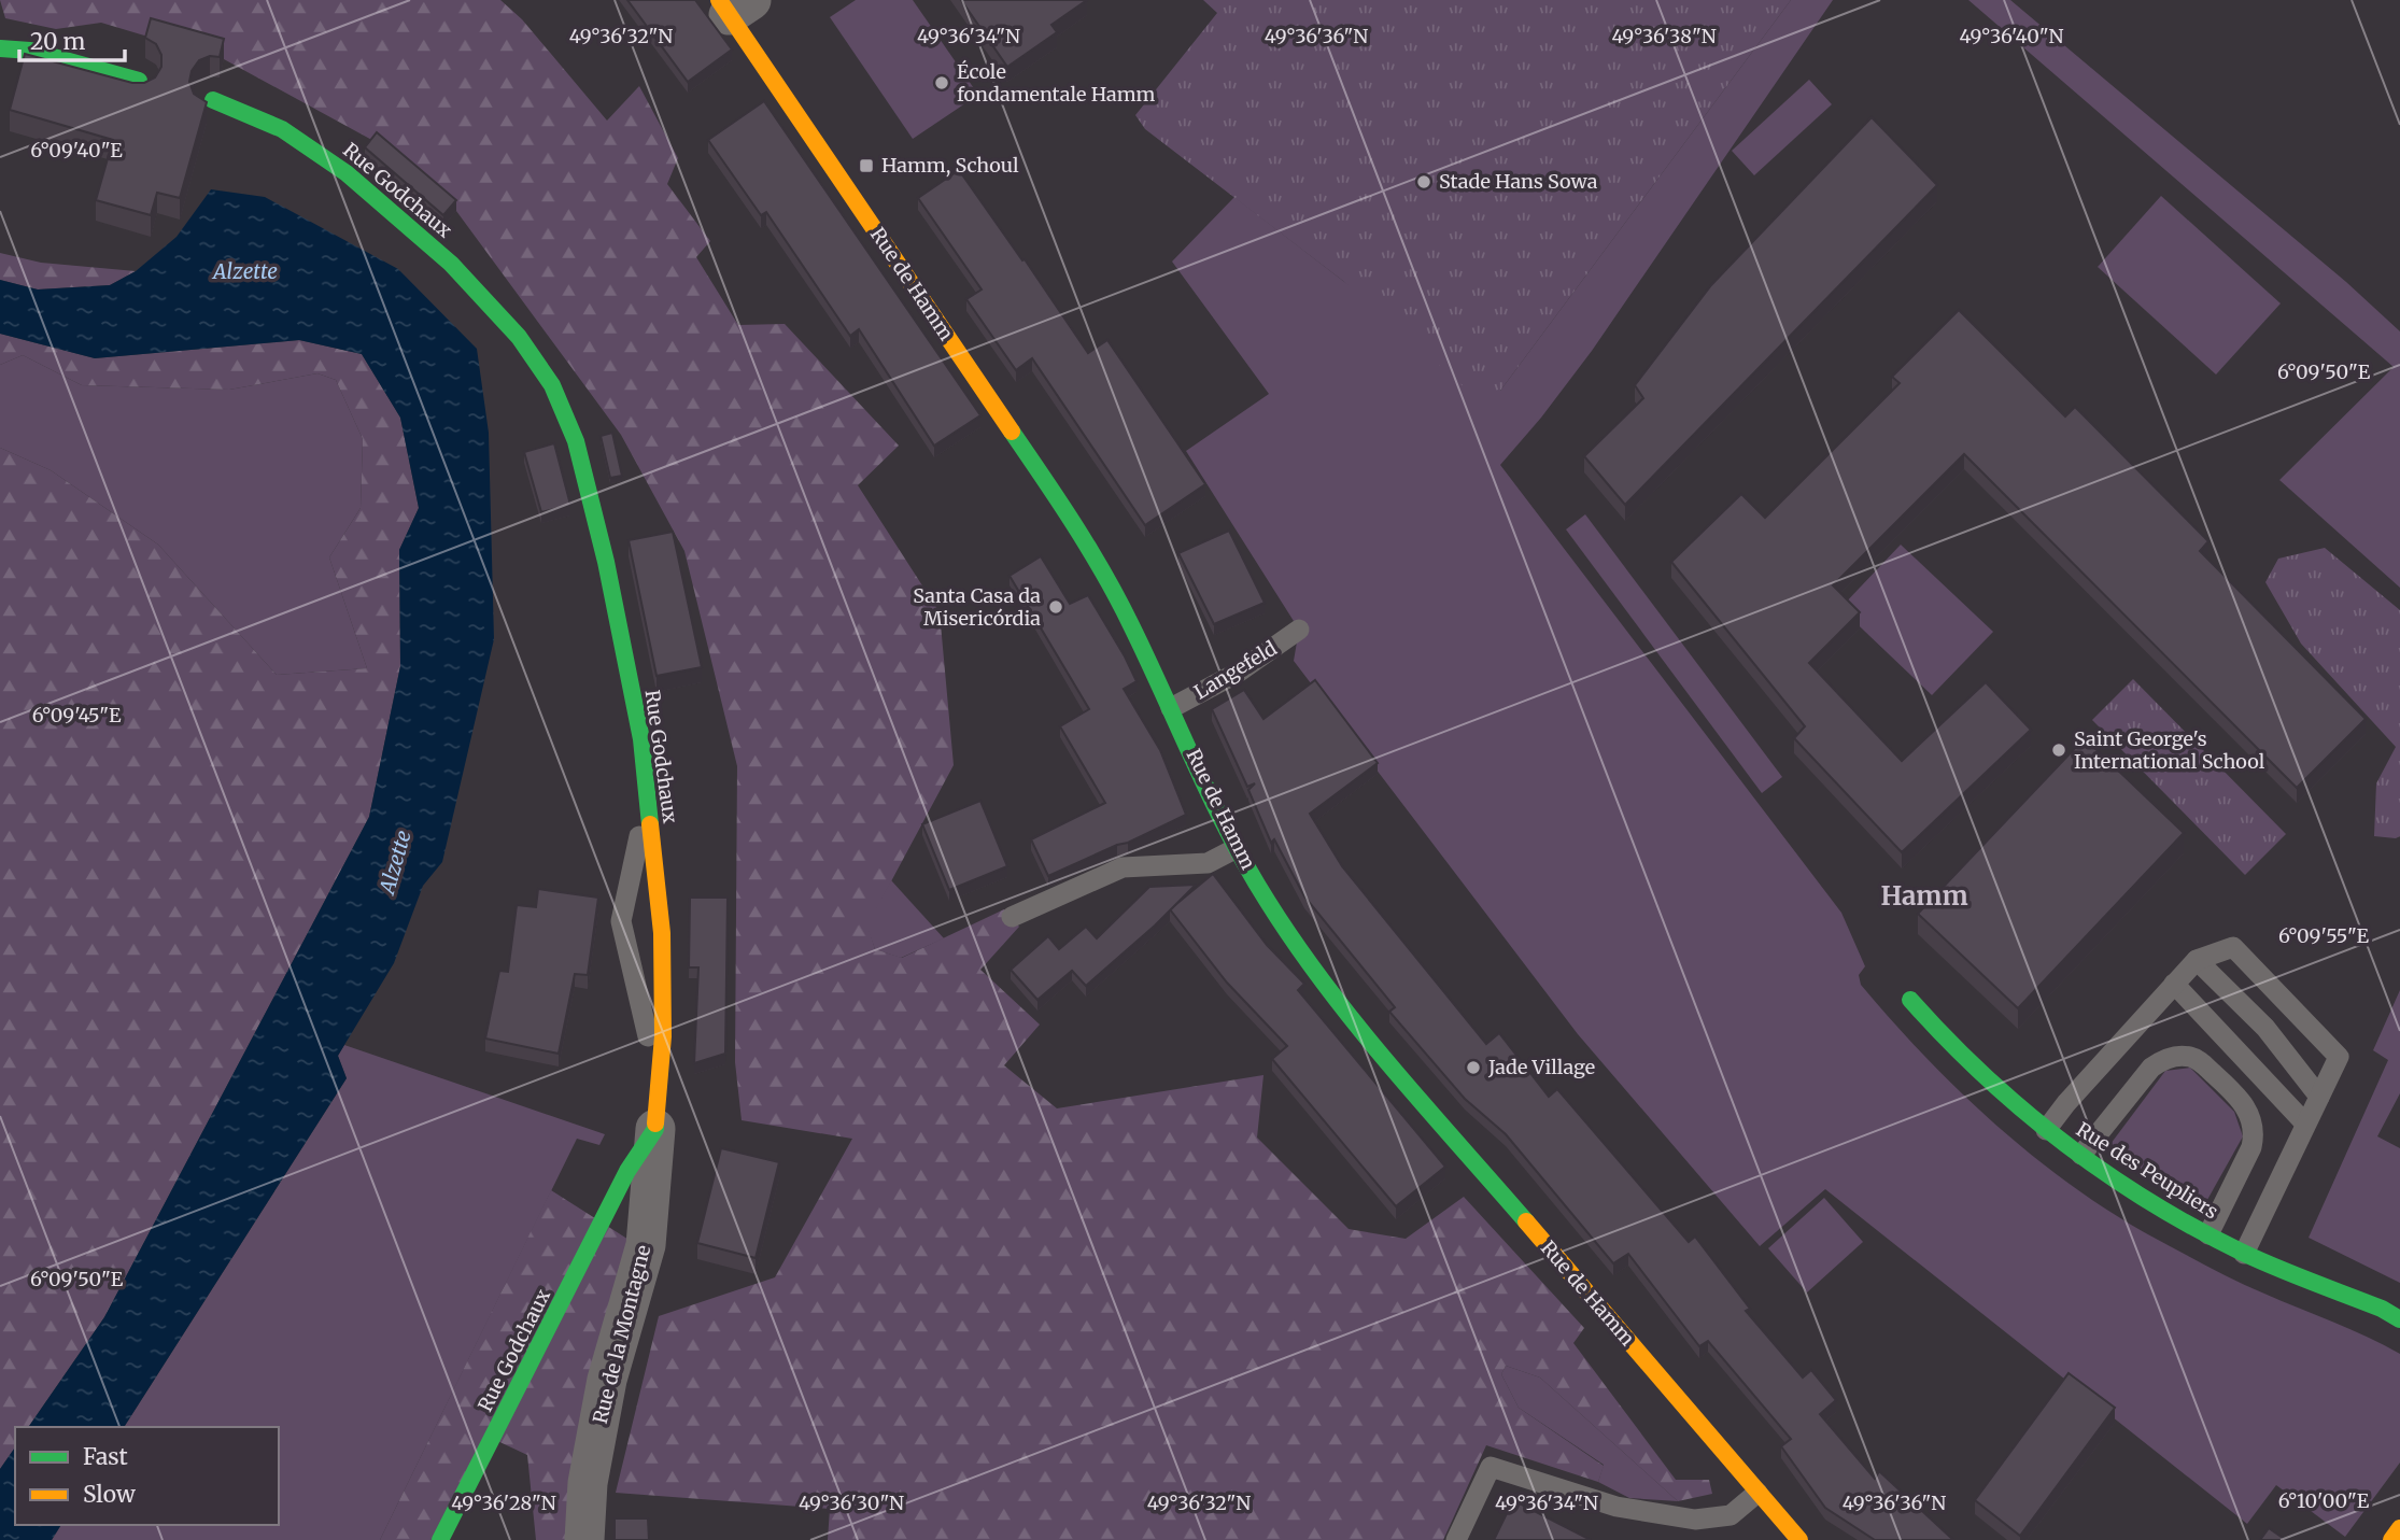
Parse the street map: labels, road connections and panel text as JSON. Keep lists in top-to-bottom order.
{
  "streets": {
    "street": [
      "Rue Godchaux",
      "Rue de Hamm",
      "Rue des Peupliers",
      "Rue de la Montagne"
    ],
    "lane": ["Langefeld"]
  },
  "crossings": [
    ["Rue Godchaux", "Rue de la Montagne"],
    ["Rue de Hamm", "Langefeld"]
  ],
  "districts": ["Hamm"],
  "water": ["Alzette"],
  "places": {
    "other": [
      "École fondamentale Hamm",
      "Stade Hans Sowa",
      "Santa Casa da Misericórdia",
      "Saint George's International School",
      "Jade Village"
    ],
    "transit": ["Hamm, Schoul"]
  },
  "legend": ["Fast", "Slow"],
  "scale_bar": "20 m",
  "coordinates": [
    "49°36'32\"N",
    "49°36'34\"N",
    "49°36'36\"N",
    "49°36'38\"N",
    "49°36'40\"N",
    "6°09'40\"E",
    "6°09'50\"E",
    "6°09'45\"E",
    "6°09'55\"E",
    "6°10'00\"E",
    "49°36'28\"N",
    "49°36'30\"N"
  ]
}
